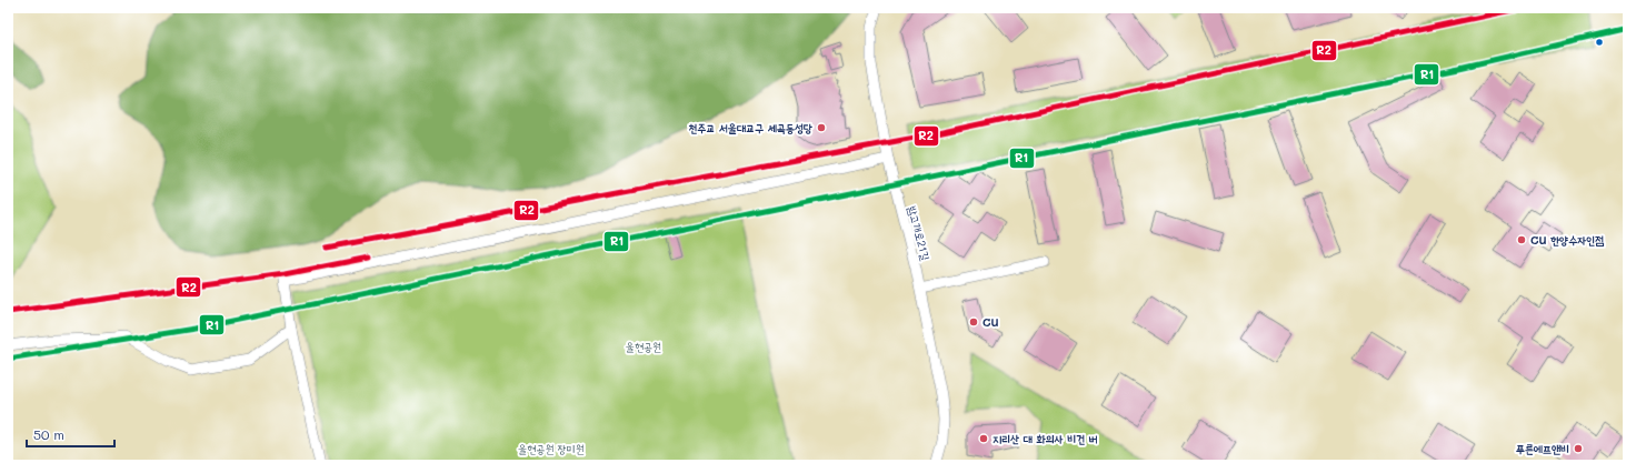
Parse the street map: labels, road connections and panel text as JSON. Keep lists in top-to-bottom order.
{
  "streets": {
    "street": ["밤고개로21길"]
  },
  "parks": ["율현공원", "율현공원 장미원"],
  "places": [
    "천주교 서울대교구 세곡동성당",
    "CU 한양수자인점",
    "CU",
    "지리산 대 화의사 비건 버",
    "푸른에프앤비"
  ],
  "lines": ["transit line R2", "transit line R1"],
  "scale_bar": "50 m"
}
